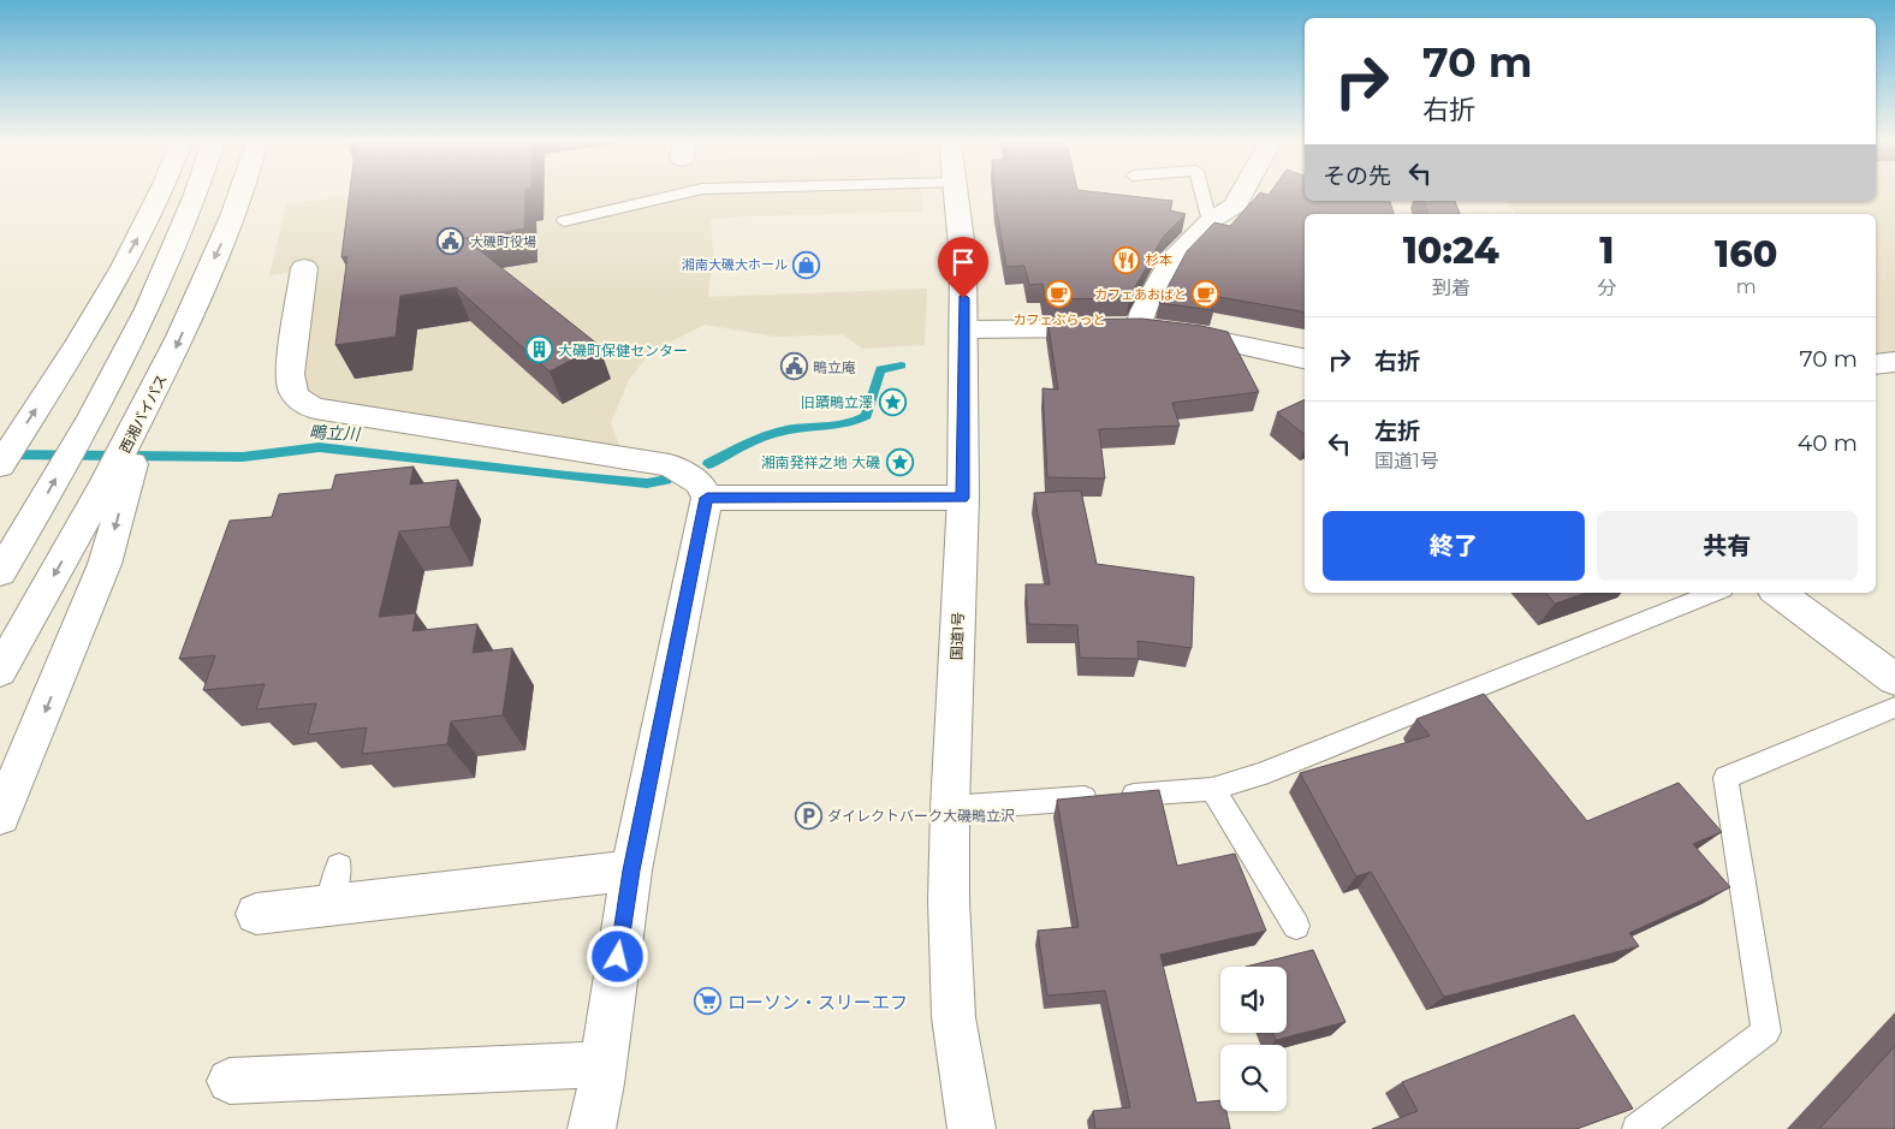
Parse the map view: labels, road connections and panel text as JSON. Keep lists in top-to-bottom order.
{
  "streets": {
    "main road": ["西湘バイパス", "国道1号"]
  },
  "water": ["鴫立川"],
  "places": {
    "public building": ["大磯町役場", "鴫立庵"],
    "restaurant": ["杉本"],
    "shop": ["湘南大磯大ホール"],
    "cafe": ["カフェぶらっと", "カフェあおばと"],
    "building": ["大磯町保健センター"],
    "place": ["旧蹟鴫立澤", "湘南発祥之地 大磯"],
    "parking": ["ダイレクトバーク大磯鴫立沢"],
    "supermarket": ["ローソン・スリーエフ"]
  },
  "page": {
    "turn": ["70 m", "右折"],
    "then": "その先",
    "eta": [
      "10:24",
      "到着",
      "1",
      "分",
      "160",
      "m"
    ],
    "list": [
      {
        "name": "右折",
        "value": "70 m"
      },
      {
        "name": "左折",
        "note": "国道1号",
        "value": "40 m"
      }
    ],
    "buttons": ["終了", "共有"]
  }
}
